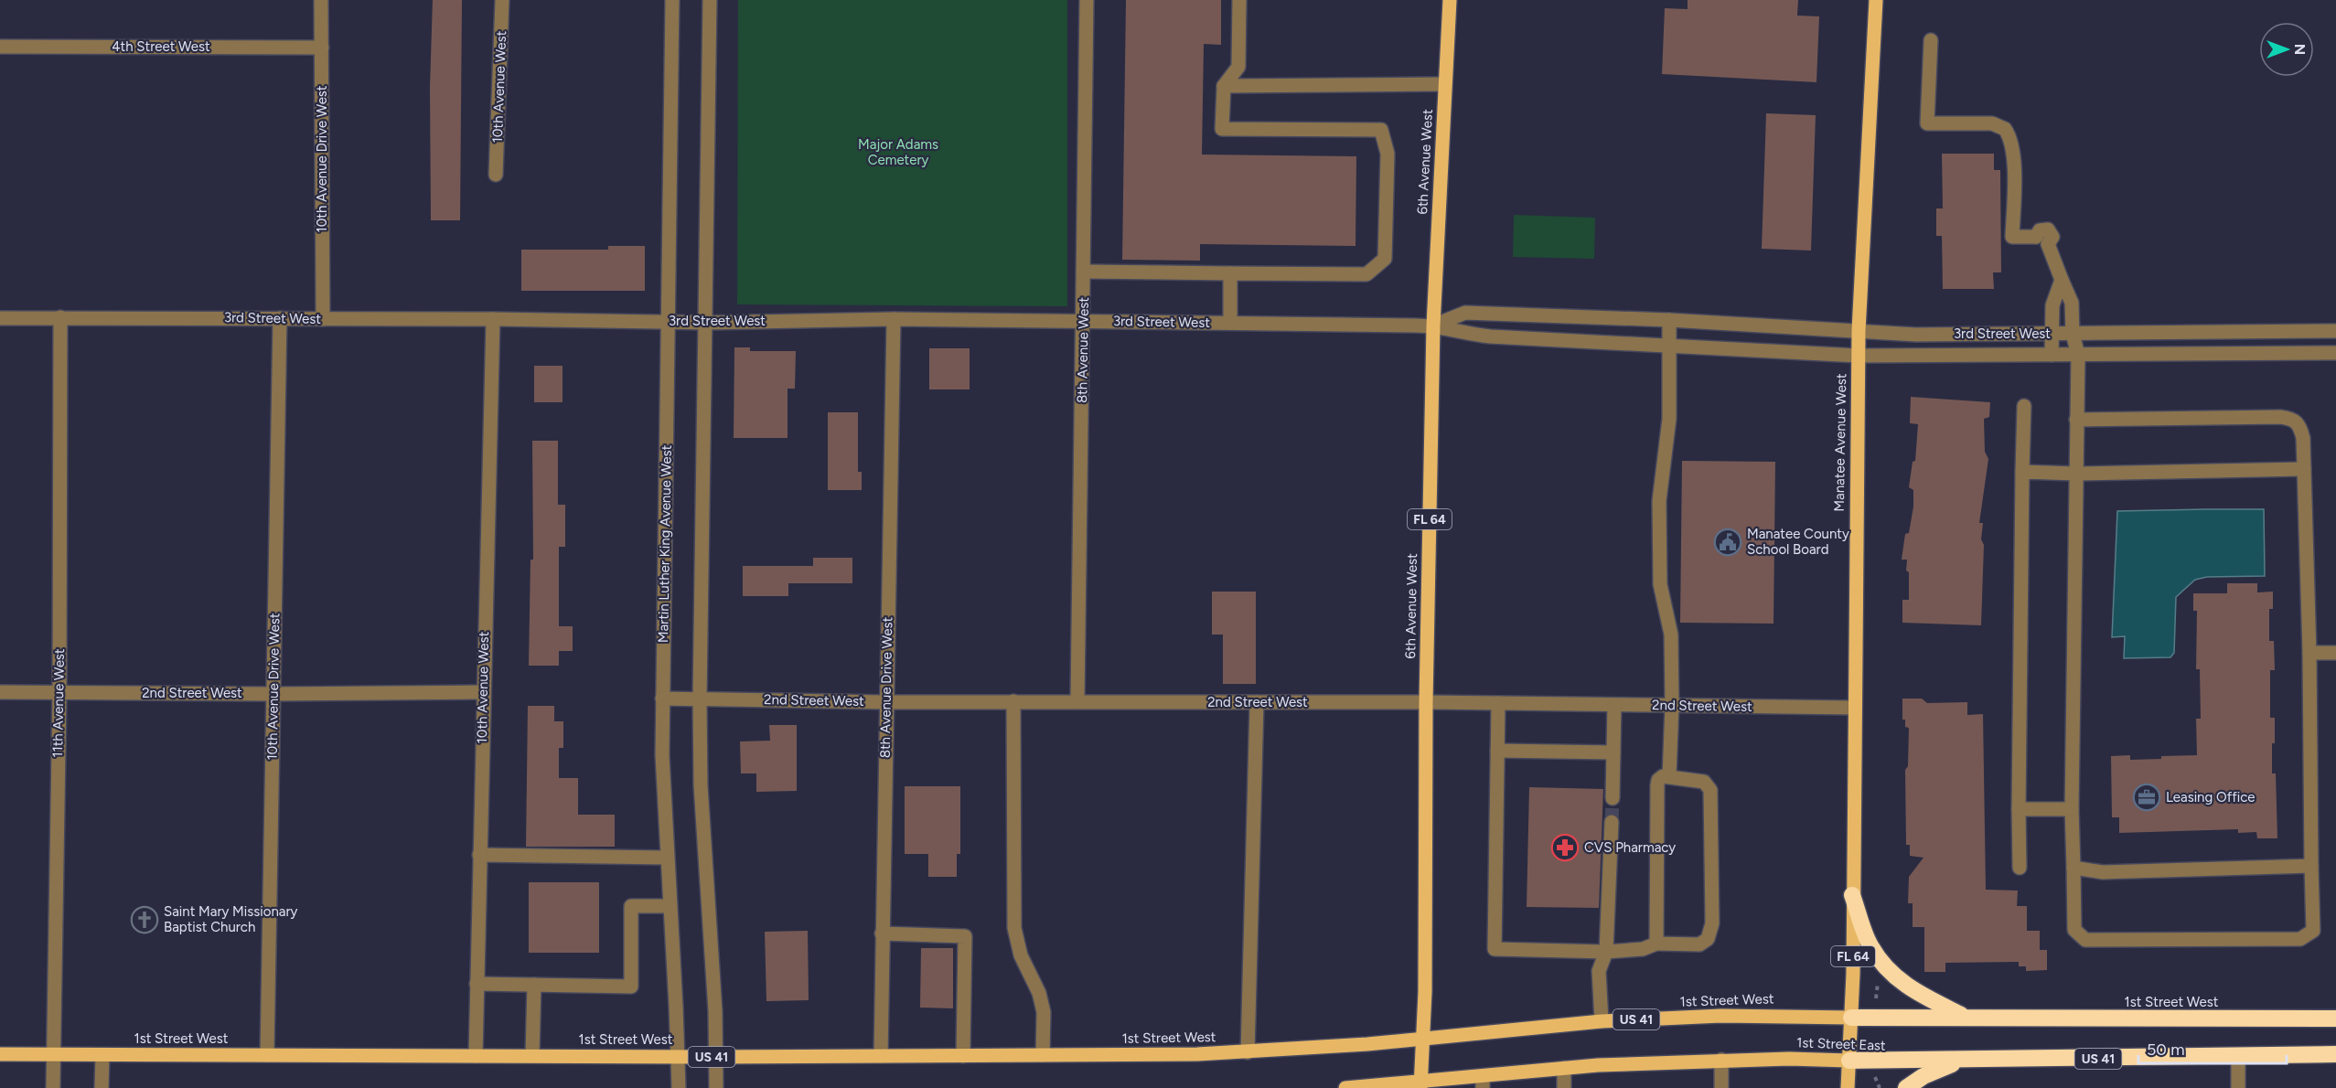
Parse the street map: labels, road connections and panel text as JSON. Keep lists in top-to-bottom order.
{
  "streets": {
    "highway": ["1st Street West", "US 41", "1st Street East"],
    "main road": ["6th Avenue West", "Manatee Avenue West", "FL 64"],
    "street": [
      "4th Street West",
      "10th Avenue West",
      "10th Avenue Drive West",
      "3rd Street West",
      "8th Avenue West",
      "Martin Luther King Avenue West",
      "8th Avenue Drive West",
      "2nd Street West",
      "11th Avenue West"
    ]
  },
  "crossings": [
    ["4th Street West", "10th Avenue Drive West"],
    ["10th Avenue West", "3rd Street West"],
    ["10th Avenue West", "2nd Street West"],
    ["10th Avenue West", "1st Street West"],
    ["10th Avenue Drive West", "3rd Street West"],
    ["10th Avenue Drive West", "2nd Street West"],
    ["10th Avenue Drive West", "1st Street West"],
    ["6th Avenue West", "3rd Street West"],
    ["6th Avenue West", "2nd Street West"],
    ["6th Avenue West", "1st Street West"],
    ["6th Avenue West", "1st Street East"],
    ["3rd Street West", "8th Avenue West"],
    ["3rd Street West", "Manatee Avenue West"],
    ["3rd Street West", "Martin Luther King Avenue West"],
    ["3rd Street West", "8th Avenue Drive West"],
    ["3rd Street West", "11th Avenue West"],
    ["8th Avenue West", "2nd Street West"],
    ["Manatee Avenue West", "FL 64"],
    ["Manatee Avenue West", "2nd Street West"],
    ["Manatee Avenue West", "1st Street West"],
    ["FL 64", "1st Street West"],
    ["FL 64", "1st Street East"],
    ["Martin Luther King Avenue West", "2nd Street West"],
    ["Martin Luther King Avenue West", "1st Street West"],
    ["8th Avenue Drive West", "2nd Street West"],
    ["8th Avenue Drive West", "1st Street West"],
    ["2nd Street West", "11th Avenue West"],
    ["11th Avenue West", "1st Street West"]
  ],
  "parks": ["Major Adams Cemetery"],
  "places": {
    "public building": ["Manatee County School Board"],
    "office": ["Leasing Office"],
    "pharmacy": ["CVS Pharmacy"],
    "church": ["Saint Mary Missionary Baptist Church"]
  },
  "scale_bar": "50 m",
  "north": "right"
}
